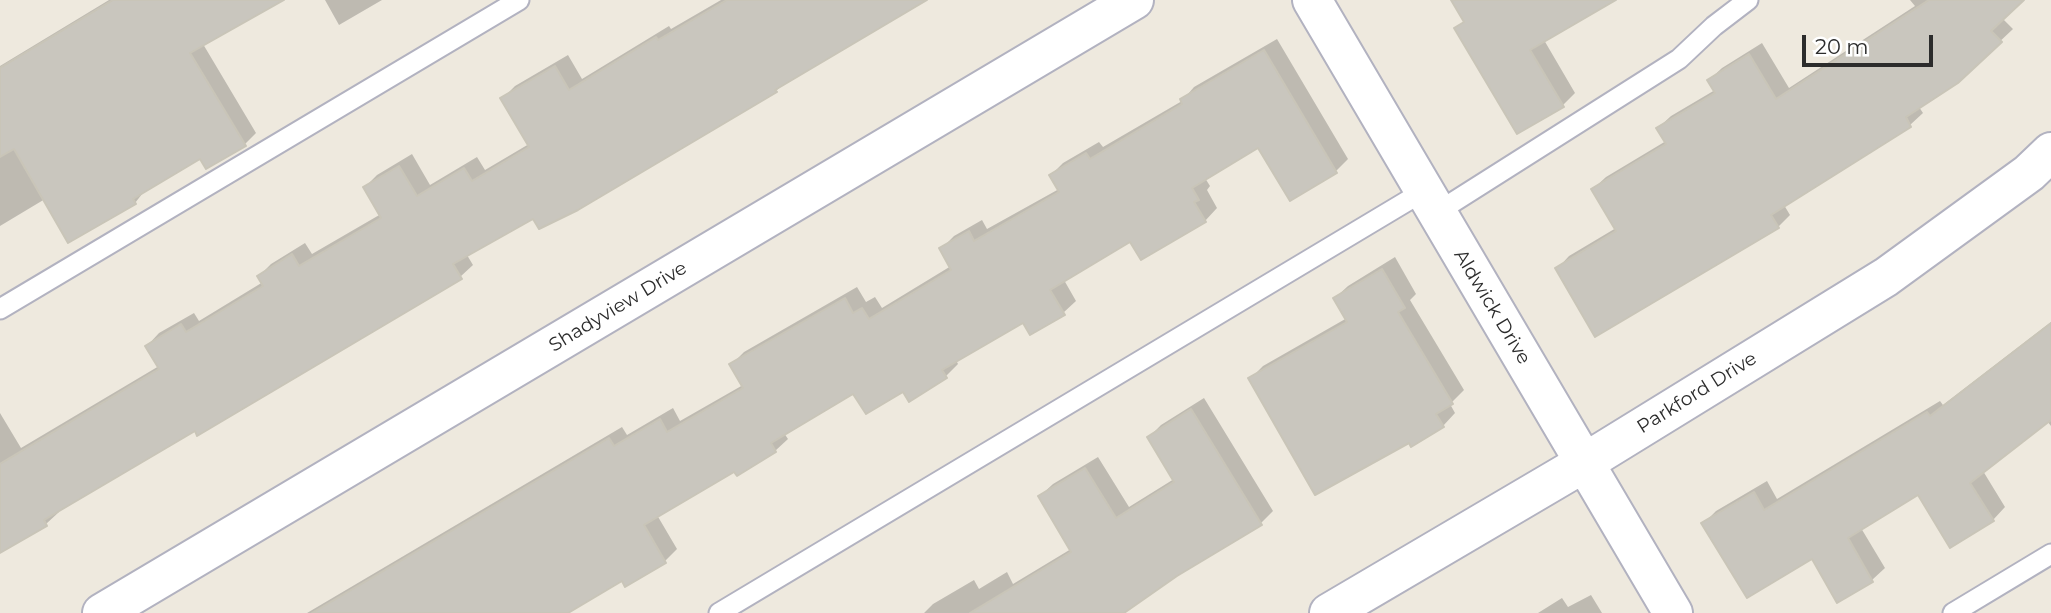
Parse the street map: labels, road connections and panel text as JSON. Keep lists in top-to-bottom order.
{
  "streets": {
    "street": ["Shadyview Drive", "Aldwick Drive", "Parkford Drive"]
  },
  "crossings": [
    ["Aldwick Drive", "Parkford Drive"]
  ],
  "scale_bar": "20 m"
}
